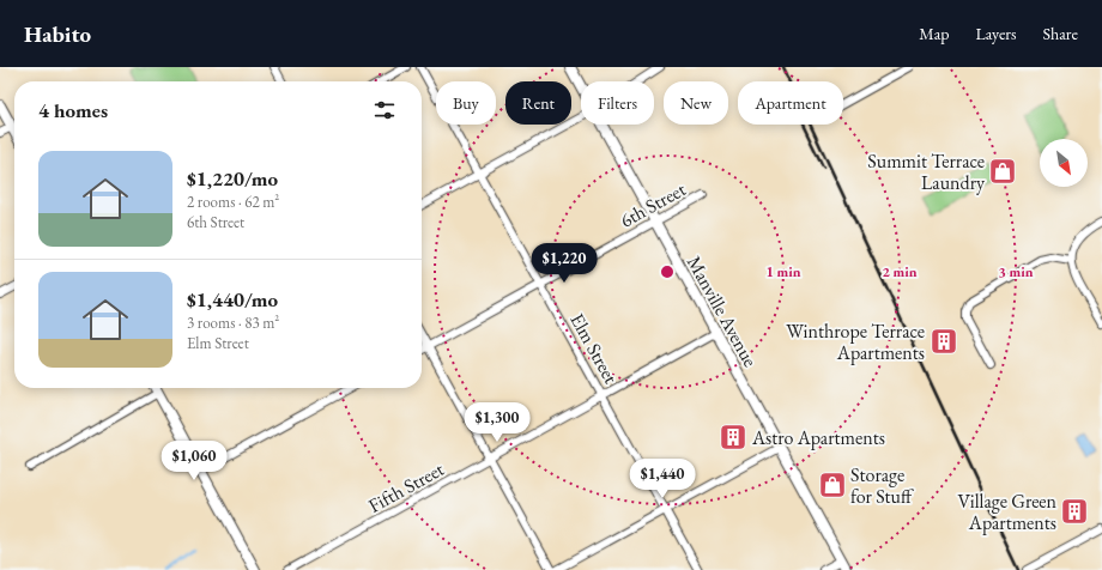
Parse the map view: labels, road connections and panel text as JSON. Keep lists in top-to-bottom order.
{
  "streets": {
    "street": [
      "6th Street",
      "Manville Avenue",
      "Elm Street",
      "Fifth Street"
    ]
  },
  "crossings": [
    ["6th Street", "Manville Avenue"],
    ["6th Street", "Elm Street"],
    ["Manville Avenue", "Fifth Street"],
    ["Elm Street", "Fifth Street"]
  ],
  "places": {
    "shop": ["Summit Terrace Laundry", "Storage for Stuff"],
    "building": ["Winthrope Terrace Apartments", "Astro Apartments", "Village Green Apartments"]
  },
  "north": "bottom right",
  "page": {
    "header": "Habito",
    "nav": ["Map", "Layers", "Share"],
    "chip": [
      "Buy",
      "Rent",
      "Filters",
      "New",
      "Apartment"
    ],
    "heading": "4 homes",
    "list": [
      {
        "name": "$1,220/mo",
        "note": "2 rooms · 62 m² · 6th Street"
      },
      {
        "name": "$1,440/mo",
        "note": "3 rooms · 83 m² · Elm Street"
      }
    ],
    "price": [
      "$1,220",
      "$1,300",
      "$1,060",
      "$1,440"
    ]
  },
  "rings": ["1 min", "2 min", "3 min"]
}
